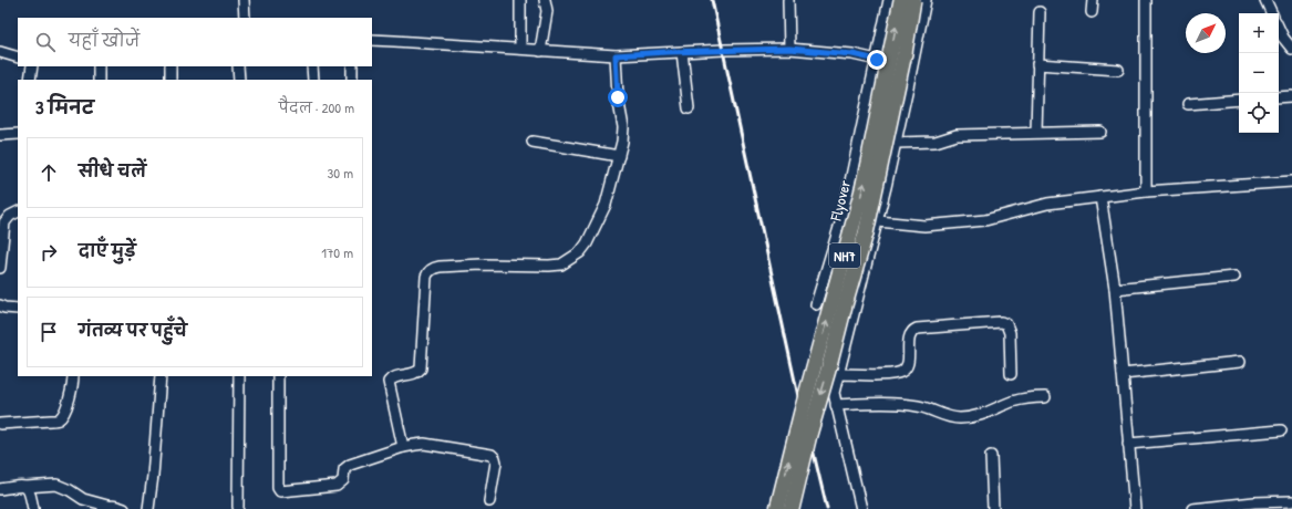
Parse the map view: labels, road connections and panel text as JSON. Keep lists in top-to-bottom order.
{
  "streets": {
    "highway": ["Flyover", "NH7"]
  },
  "north": "top right",
  "page": {
    "map_buttons": ["+", "−"],
    "search": "यहाँ खोजें",
    "heading": ["3 मिनट", "पैदल · 200 m"],
    "list": [
      ["सीधे चलें", "30 m"],
      ["दाएँ मुड़ें", "170 m"],
      "गंतव्य पर पहुँचे"
    ]
  }
}
